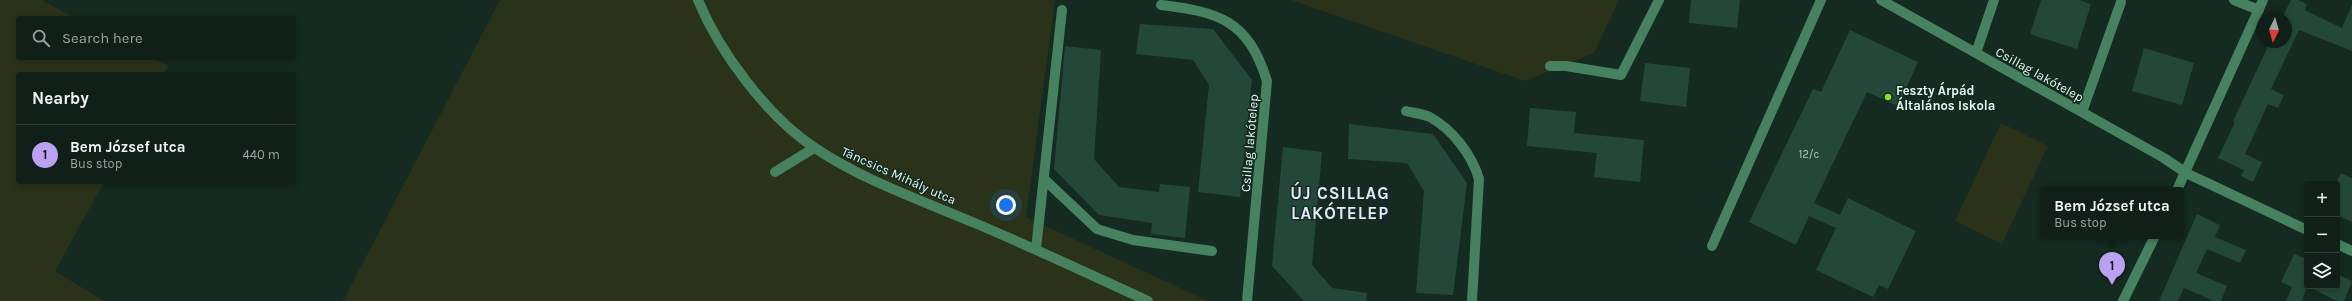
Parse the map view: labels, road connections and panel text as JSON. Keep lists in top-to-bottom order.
{
  "streets": {
    "street": ["Csillag lakótelep", "Táncsics Mihály utca"]
  },
  "districts": ["ÚJ CSILLAG LAKÓTELEP"],
  "places": ["Feszty Árpád Általános Iskola"],
  "house_numbers": ["12/c"],
  "north": "bottom",
  "page": {
    "search": "Search here",
    "heading": "Nearby",
    "list": [
      {
        "mark": "1",
        "name": "Bem József utca",
        "note": "Bus stop",
        "value": "440 m"
      }
    ],
    "map_buttons": ["+", "−"],
    "popup": ["Bem József utca", "Bus stop"],
    "pins": "1"
  }
}
